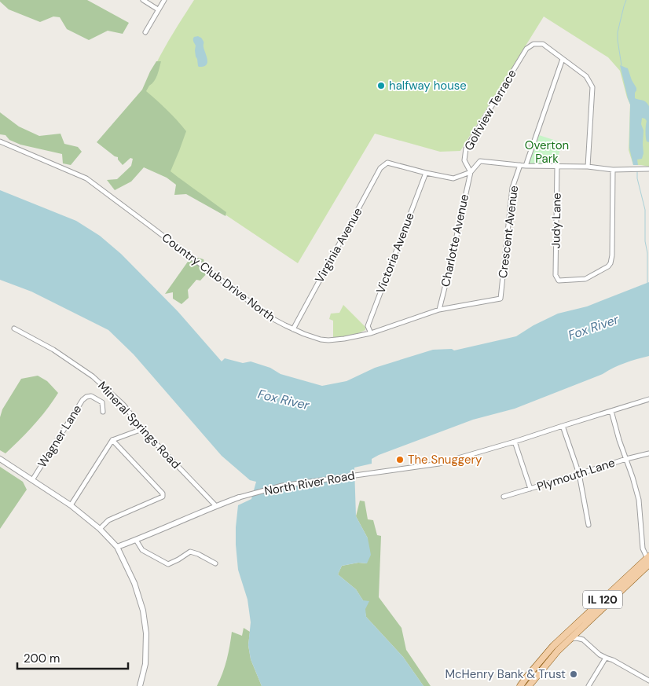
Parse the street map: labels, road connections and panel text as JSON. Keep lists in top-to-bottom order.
{
  "streets": {
    "main road": ["IL 120"],
    "street": [
      "Golfview Terrace",
      "Judy Lane",
      "Crescent Avenue",
      "Charlotte Avenue",
      "Virginia Avenue",
      "Victoria Avenue",
      "Country Club Drive North",
      "Mineral Springs Road",
      "Wagner Lane",
      "Plymouth Lane",
      "North River Road"
    ]
  },
  "crossings": [
    ["Golfview Terrace", "Charlotte Avenue"],
    ["Crescent Avenue", "Country Club Drive North"],
    ["Charlotte Avenue", "Country Club Drive North"],
    ["Virginia Avenue", "Victoria Avenue"],
    ["Virginia Avenue", "Country Club Drive North"],
    ["Victoria Avenue", "Country Club Drive North"],
    ["Mineral Springs Road", "North River Road"]
  ],
  "water": ["Fox River"],
  "parks": ["Overton Park"],
  "places": ["halfway house", "The Snuggery", "McHenry Bank & Trust"],
  "scale_bar": "200 m"
}
